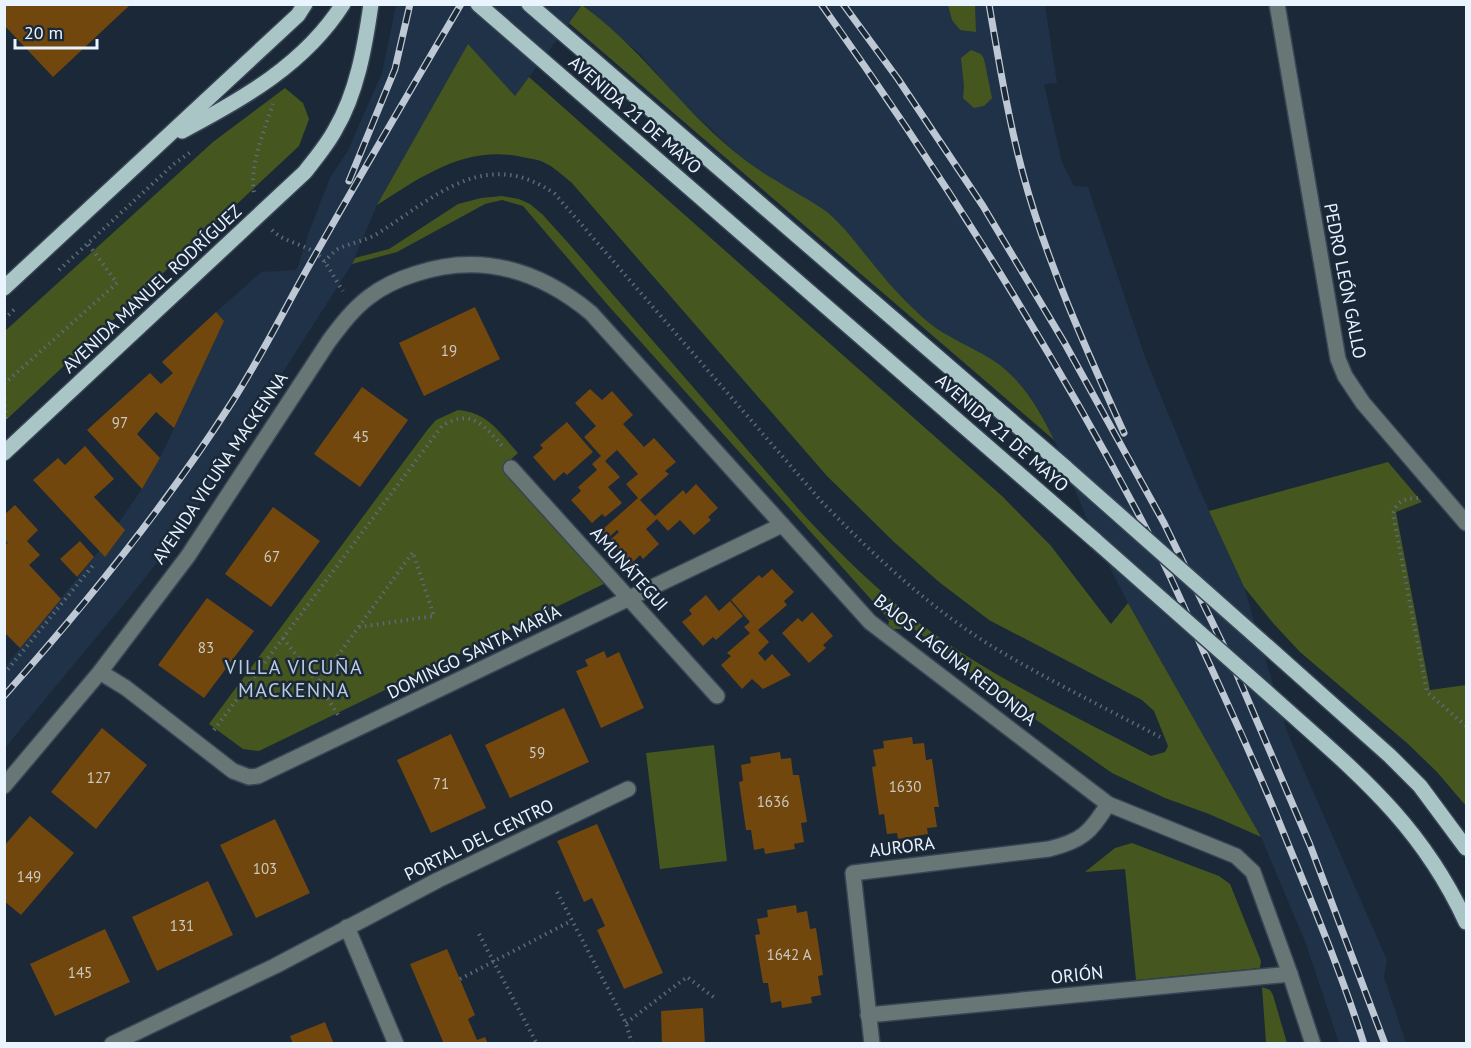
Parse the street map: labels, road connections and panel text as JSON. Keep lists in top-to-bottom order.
{
  "streets": {
    "main road": ["AVENIDA 21 DE MAYO", "AVENIDA MANUEL RODRÍGUEZ"],
    "street": [
      "PEDRO LEÓN GALLO",
      "AVENIDA VICUÑA MACKENNA",
      "AMUNÁTEGUI",
      "DOMINGO SANTA MARÍA",
      "BAJOS LAGUNA REDONDA",
      "PORTAL DEL CENTRO",
      "AURORA",
      "ORIÓN"
    ]
  },
  "crossings": [
    ["AVENIDA VICUÑA MACKENNA", "DOMINGO SANTA MARÍA"],
    ["AVENIDA VICUÑA MACKENNA", "BAJOS LAGUNA REDONDA"],
    ["AMUNÁTEGUI", "DOMINGO SANTA MARÍA"],
    ["DOMINGO SANTA MARÍA", "BAJOS LAGUNA REDONDA"],
    ["BAJOS LAGUNA REDONDA", "AURORA"],
    ["BAJOS LAGUNA REDONDA", "ORIÓN"],
    ["AURORA", "ORIÓN"]
  ],
  "districts": ["VILLA VICUÑA MACKENNA"],
  "house_numbers": [
    "19",
    "97",
    "45",
    "67",
    "83",
    "59",
    "127",
    "71",
    "1630",
    "1636",
    "103",
    "149",
    "131",
    "1642 A",
    "145"
  ],
  "scale_bar": "20 m"
}
